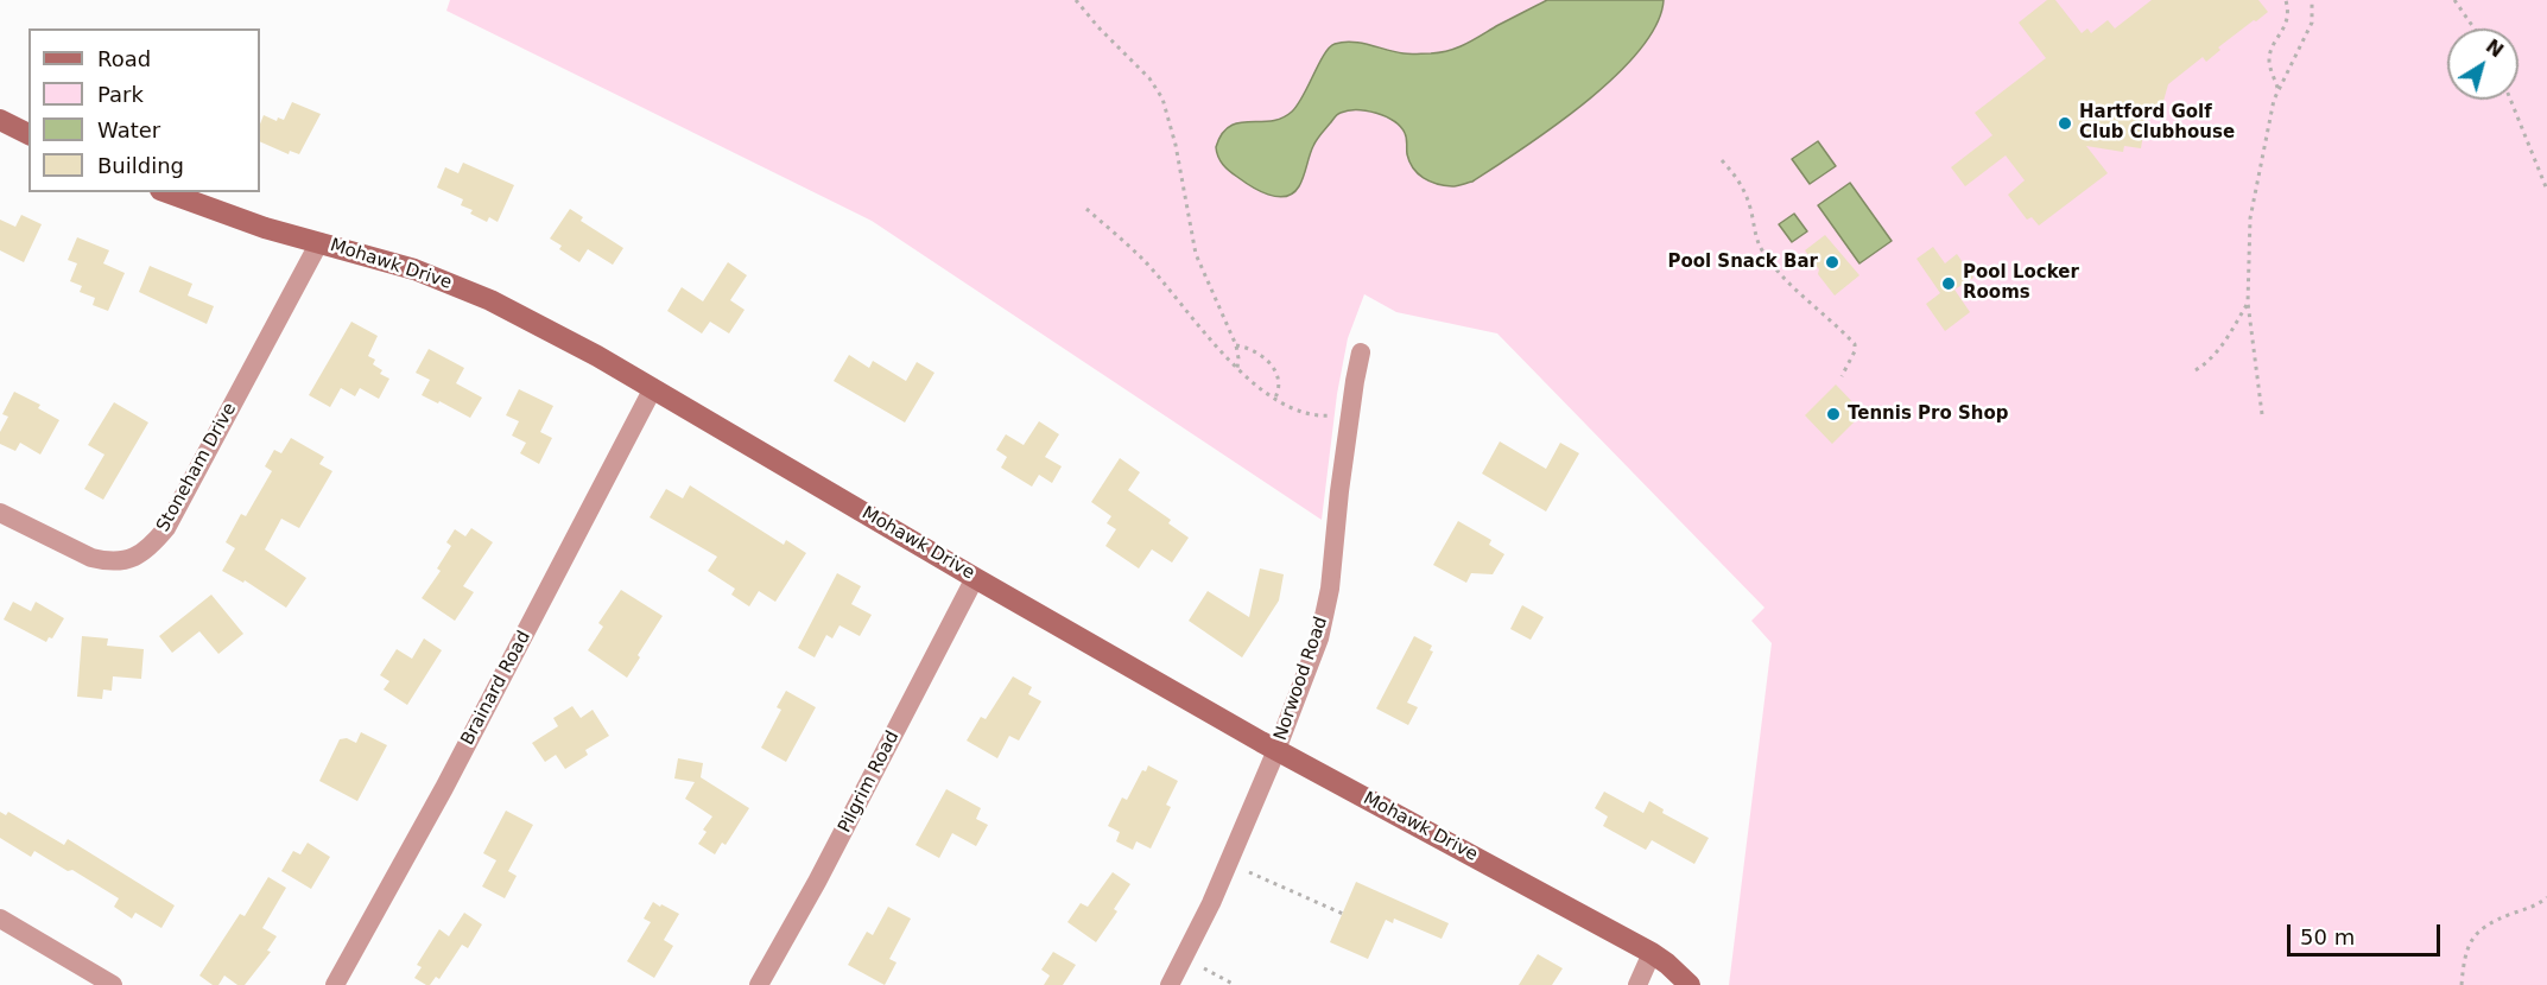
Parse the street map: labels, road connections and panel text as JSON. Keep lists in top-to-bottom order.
{
  "streets": {
    "street": [
      "Mohawk Drive",
      "Stoneham Drive",
      "Norwood Road",
      "Brainard Road",
      "Pilgrim Road"
    ]
  },
  "crossings": [
    ["Mohawk Drive", "Stoneham Drive"],
    ["Mohawk Drive", "Norwood Road"],
    ["Mohawk Drive", "Brainard Road"],
    ["Mohawk Drive", "Pilgrim Road"]
  ],
  "places": [
    "Hartford Golf Club Clubhouse",
    "Pool Snack Bar",
    "Pool Locker Rooms",
    "Tennis Pro Shop"
  ],
  "legend": [
    "Road",
    "Park",
    "Water",
    "Building"
  ],
  "scale_bar": "50 m",
  "north": "top right"
}
